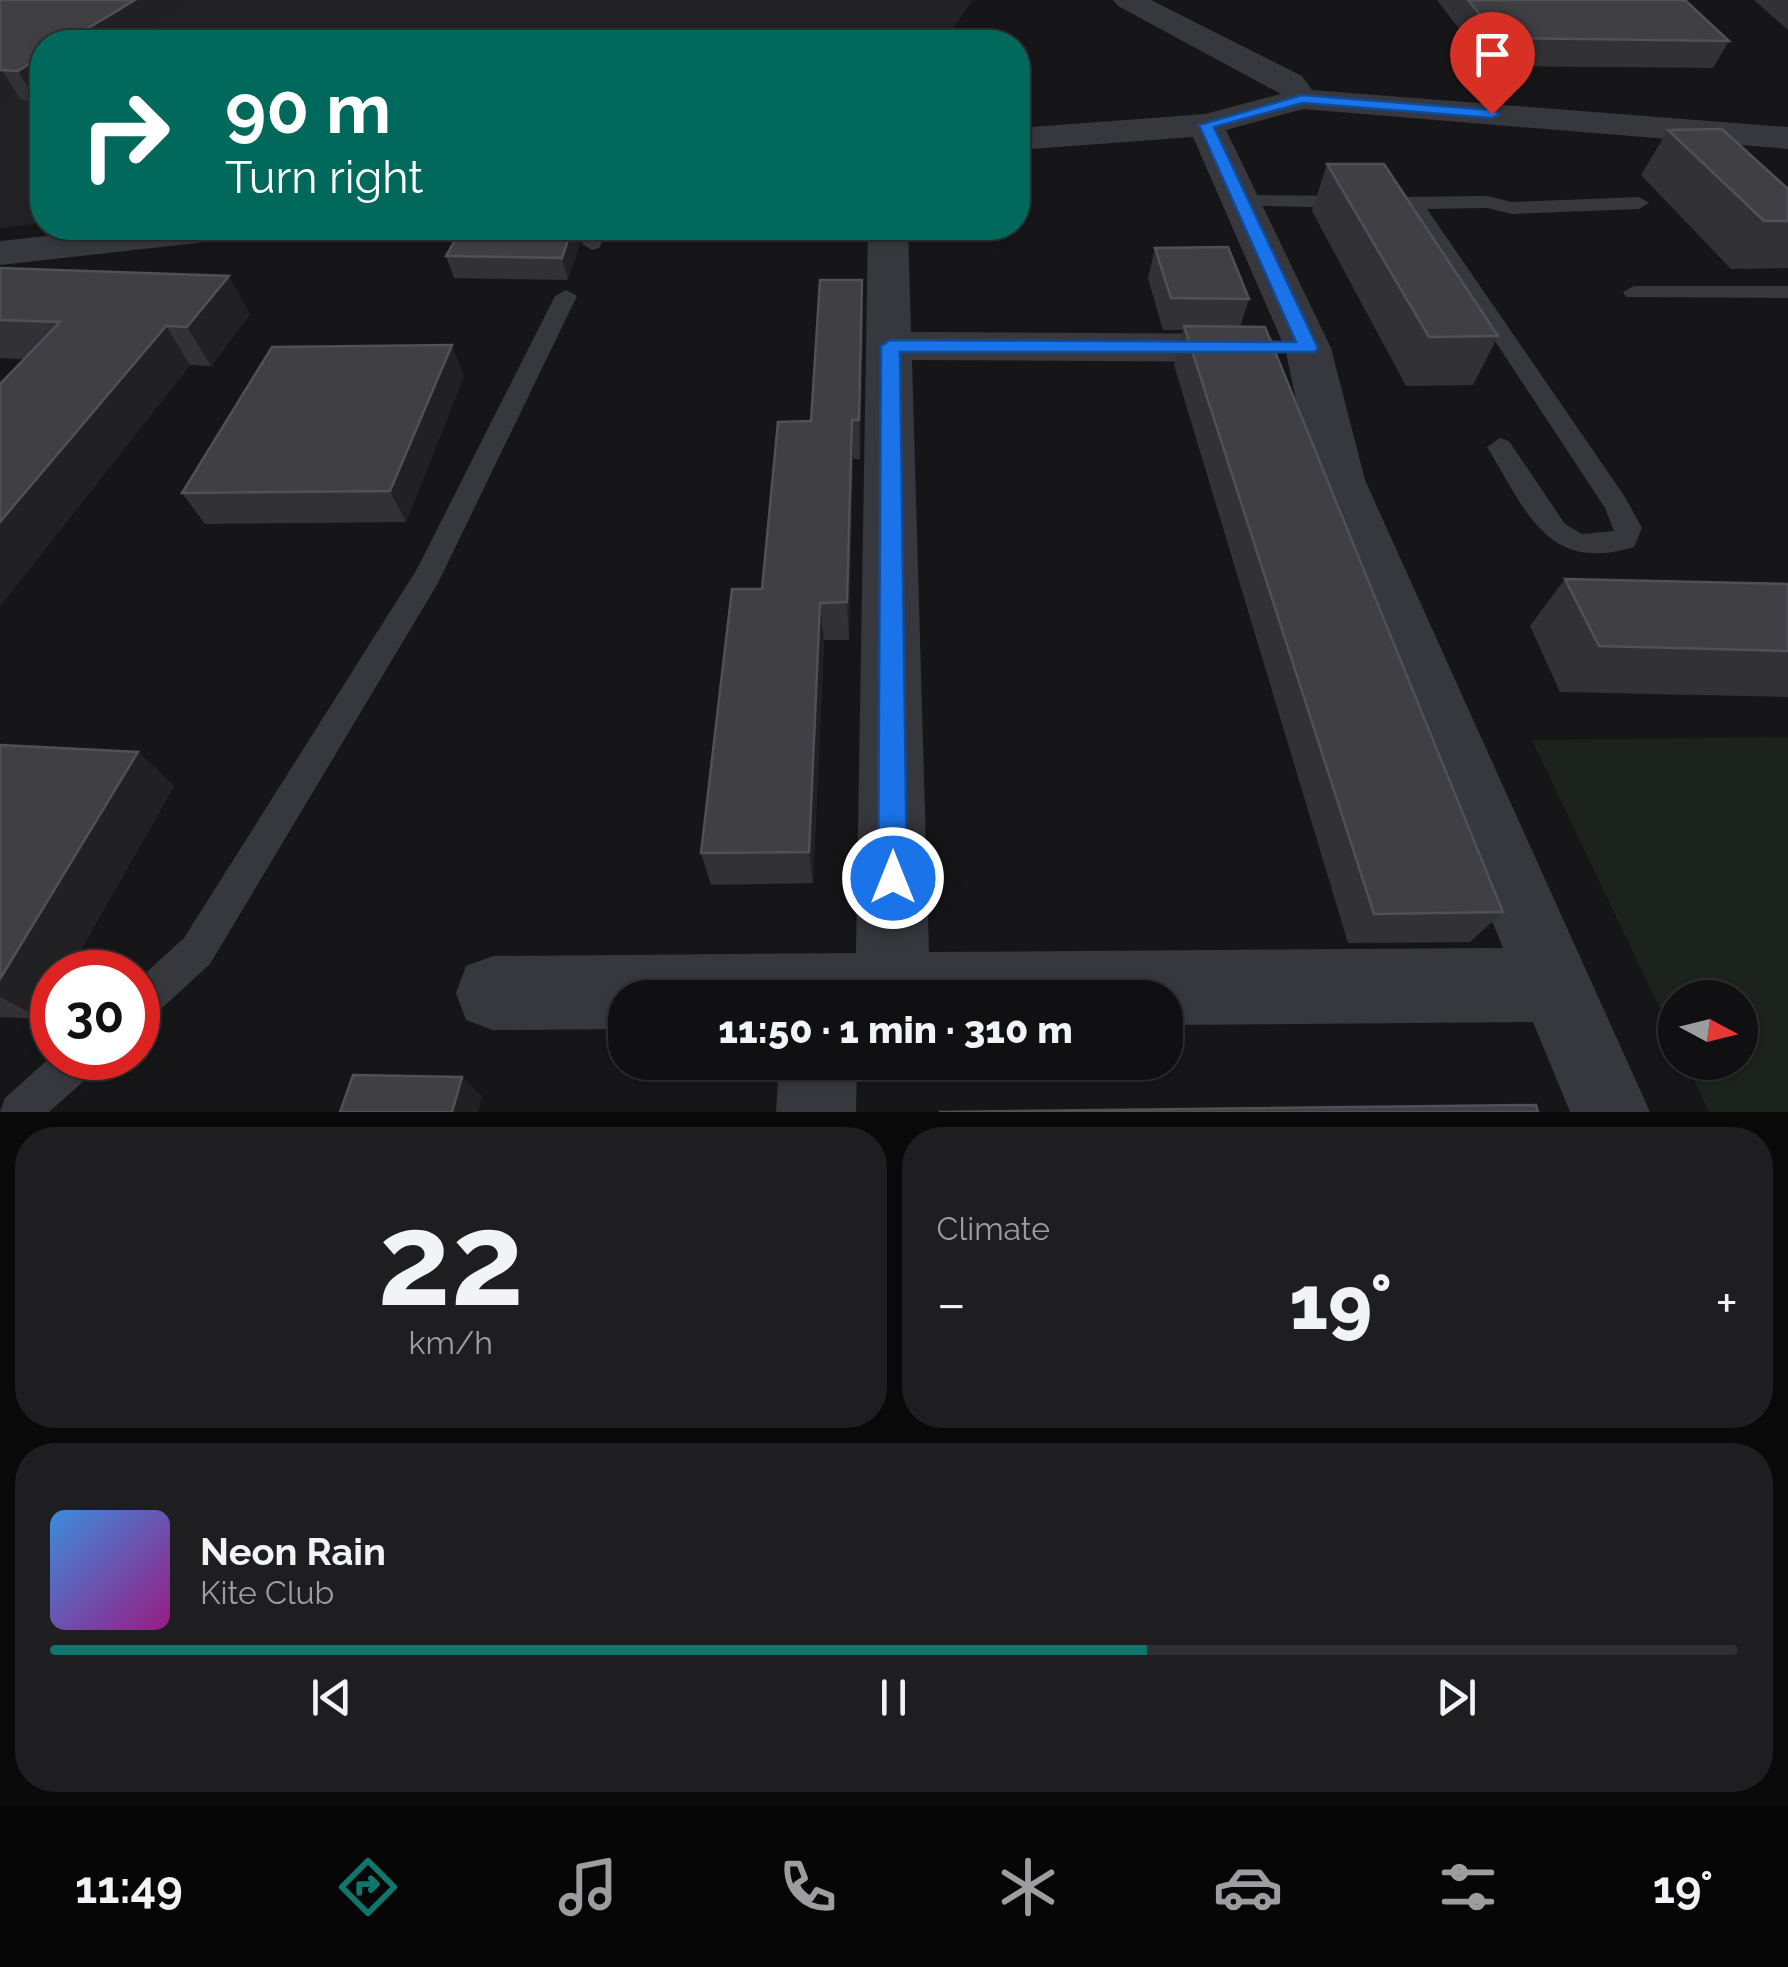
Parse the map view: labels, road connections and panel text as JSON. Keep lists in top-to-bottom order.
{
  "north": "right",
  "page": {
    "turn": ["90 m", "Turn right"],
    "limit": "30",
    "trip": "11:50 · 1 min · 310 m",
    "tile": [
      ["22", "km/h"],
      "Climate"
    ],
    "heat": ["−", "19°", "+"],
    "song": ["Neon Rain", "Kite Club"],
    "tabs": ["11:49", "19°"]
  }
}
